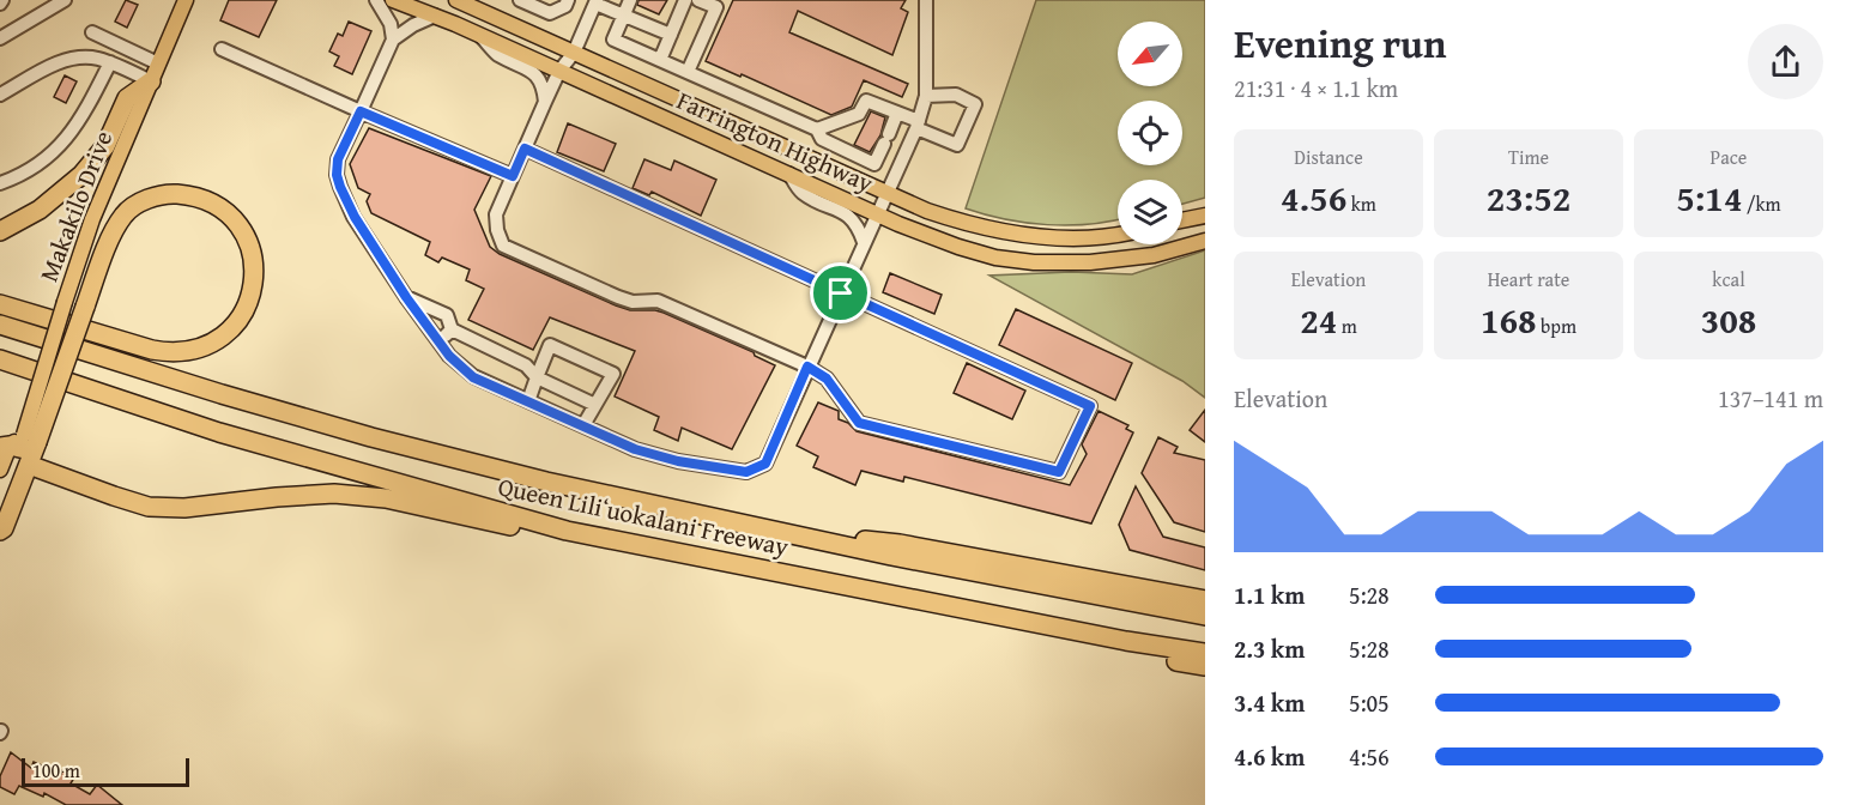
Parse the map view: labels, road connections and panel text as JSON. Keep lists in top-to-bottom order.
{
  "streets": {
    "highway": ["Queen Liliʻuokalani Freeway"],
    "main road": ["Farrington Highway", "Makakilo Drive"]
  },
  "scale_bar": "100 m",
  "north": "bottom left",
  "page": {
    "heading": ["Evening run", "21:31 · 4 × 1.1 km"],
    "stats": [
      ["Distance", "4.56 km"],
      ["Time", "23:52"],
      ["Pace", "5:14 /km"],
      ["Elevation", "24 m"],
      ["Heart rate", "168 bpm"],
      ["kcal", "308"]
    ],
    "chart": ["Elevation", "137–141 m"],
    "list": [
      {
        "name": "1.1 km",
        "note": "5:28"
      },
      {
        "name": "2.3 km",
        "note": "5:28"
      },
      {
        "name": "3.4 km",
        "note": "5:05"
      },
      {
        "name": "4.6 km",
        "note": "4:56"
      }
    ],
    "scale": "100 m"
  }
}
